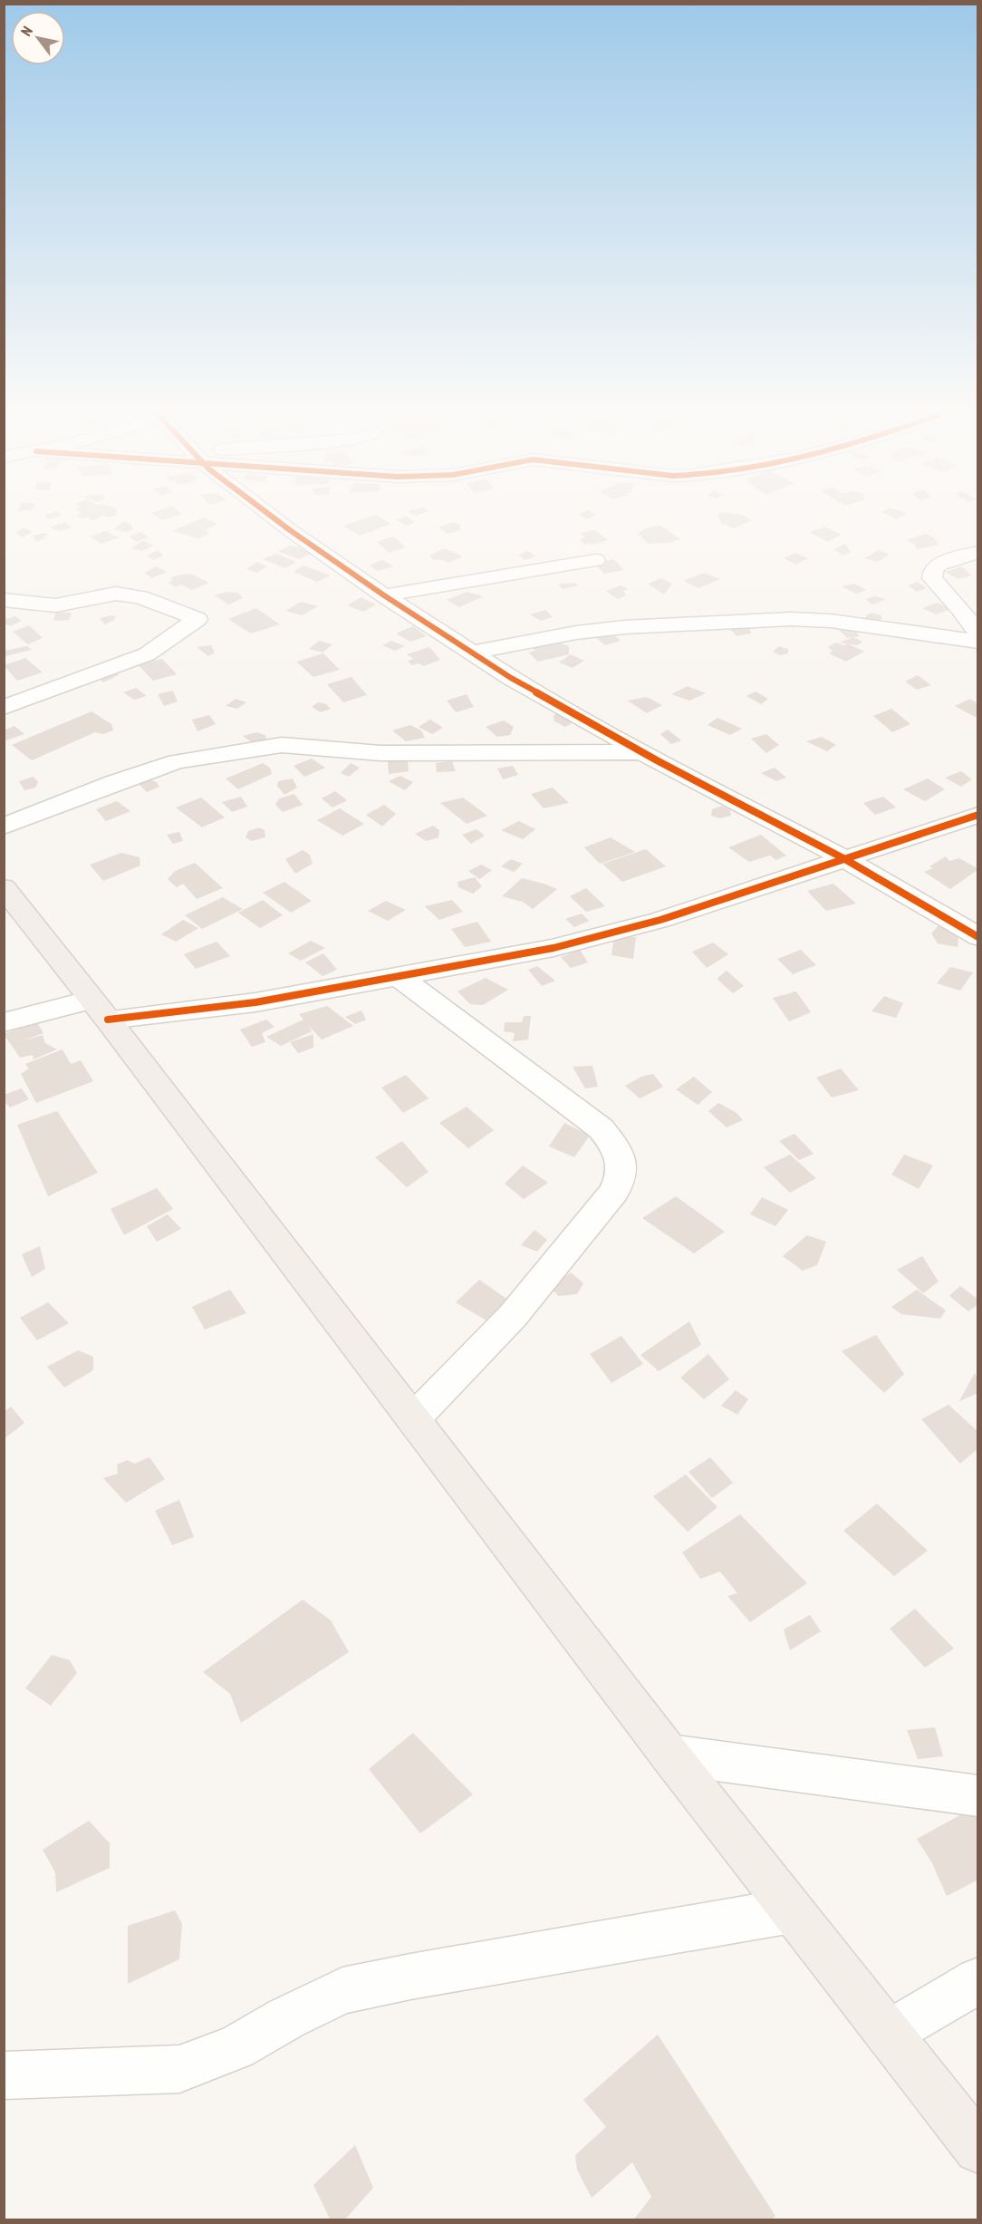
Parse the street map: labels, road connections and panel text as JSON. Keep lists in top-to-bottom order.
{
  "north": "top left"
}
